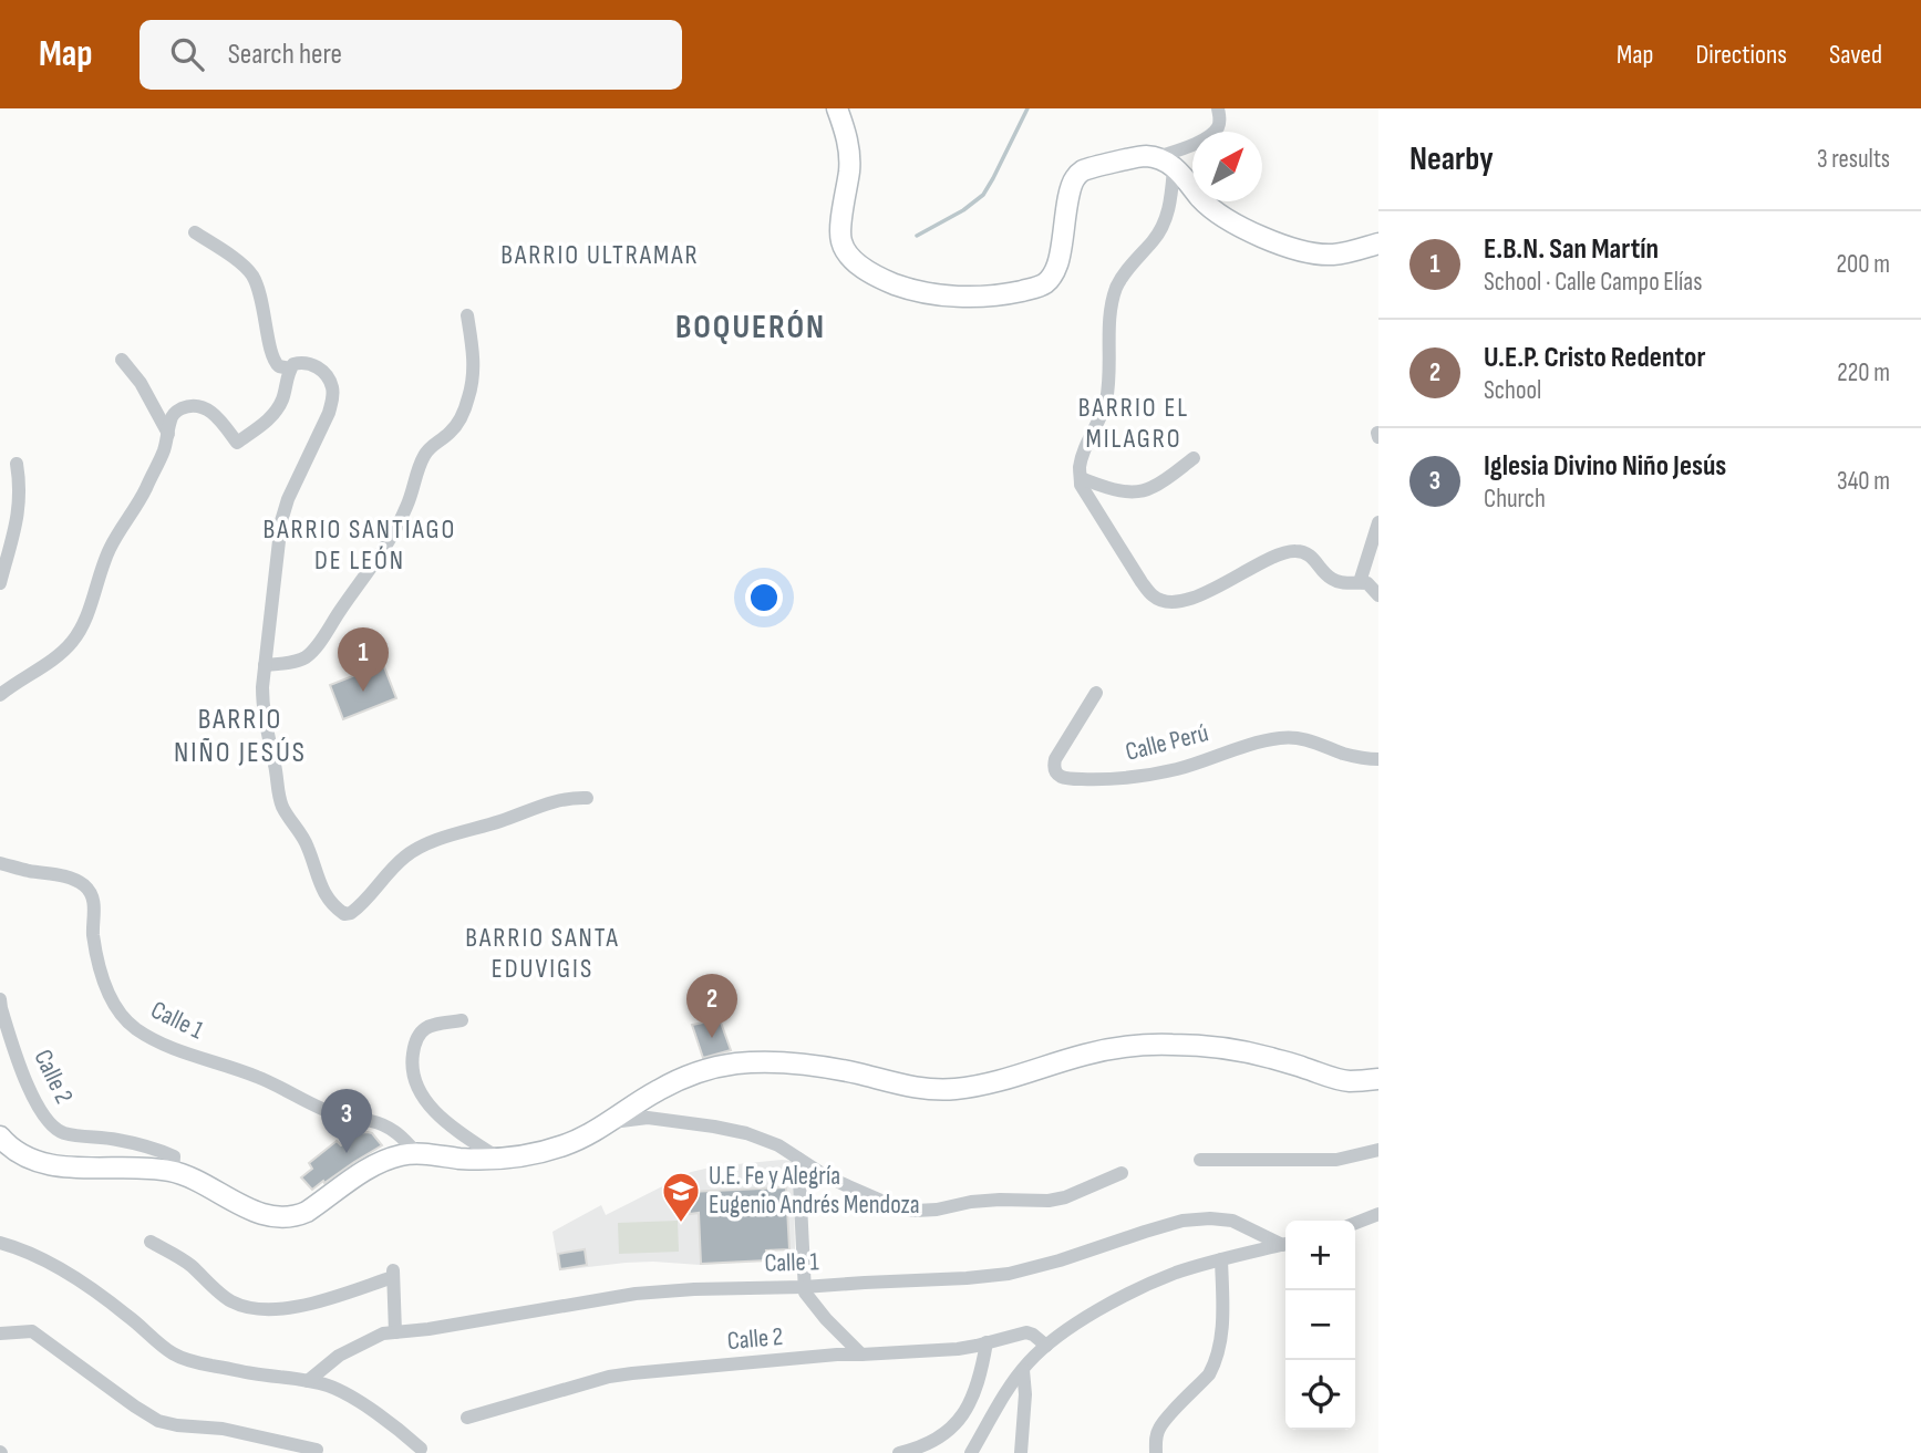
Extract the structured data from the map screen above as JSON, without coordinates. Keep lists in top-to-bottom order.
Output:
{
  "streets": {
    "street": ["Calle Perú", "Calle 1", "Calle 2"]
  },
  "districts": [
    "BARRIO ULTRAMAR",
    "BOQUERÓN",
    "BARRIO EL MILAGRO",
    "BARRIO SANTIAGO DE LEÓN",
    "BARRIO NIÑO JESÚS",
    "BARRIO SANTA EDUVIGIS"
  ],
  "places": {
    "school or university": ["U.E. Fe y Alegría Eugenio Andrés Mendoza"]
  },
  "north": "top right",
  "page": {
    "header": "Map",
    "search": "Search here",
    "nav": ["Map", "Directions", "Saved"],
    "heading": ["Nearby", "3 results"],
    "list": [
      {
        "mark": "1",
        "name": "E.B.N. San Martín",
        "note": "School · Calle Campo Elías",
        "value": "200 m"
      },
      {
        "mark": "2",
        "name": "U.E.P. Cristo Redentor",
        "note": "School",
        "value": "220 m"
      },
      {
        "mark": "3",
        "name": "Iglesia Divino Niño Jesús",
        "note": "Church",
        "value": "340 m"
      }
    ],
    "pins": ["1", "2", "3"],
    "map_buttons": ["+", "−"]
  }
}
